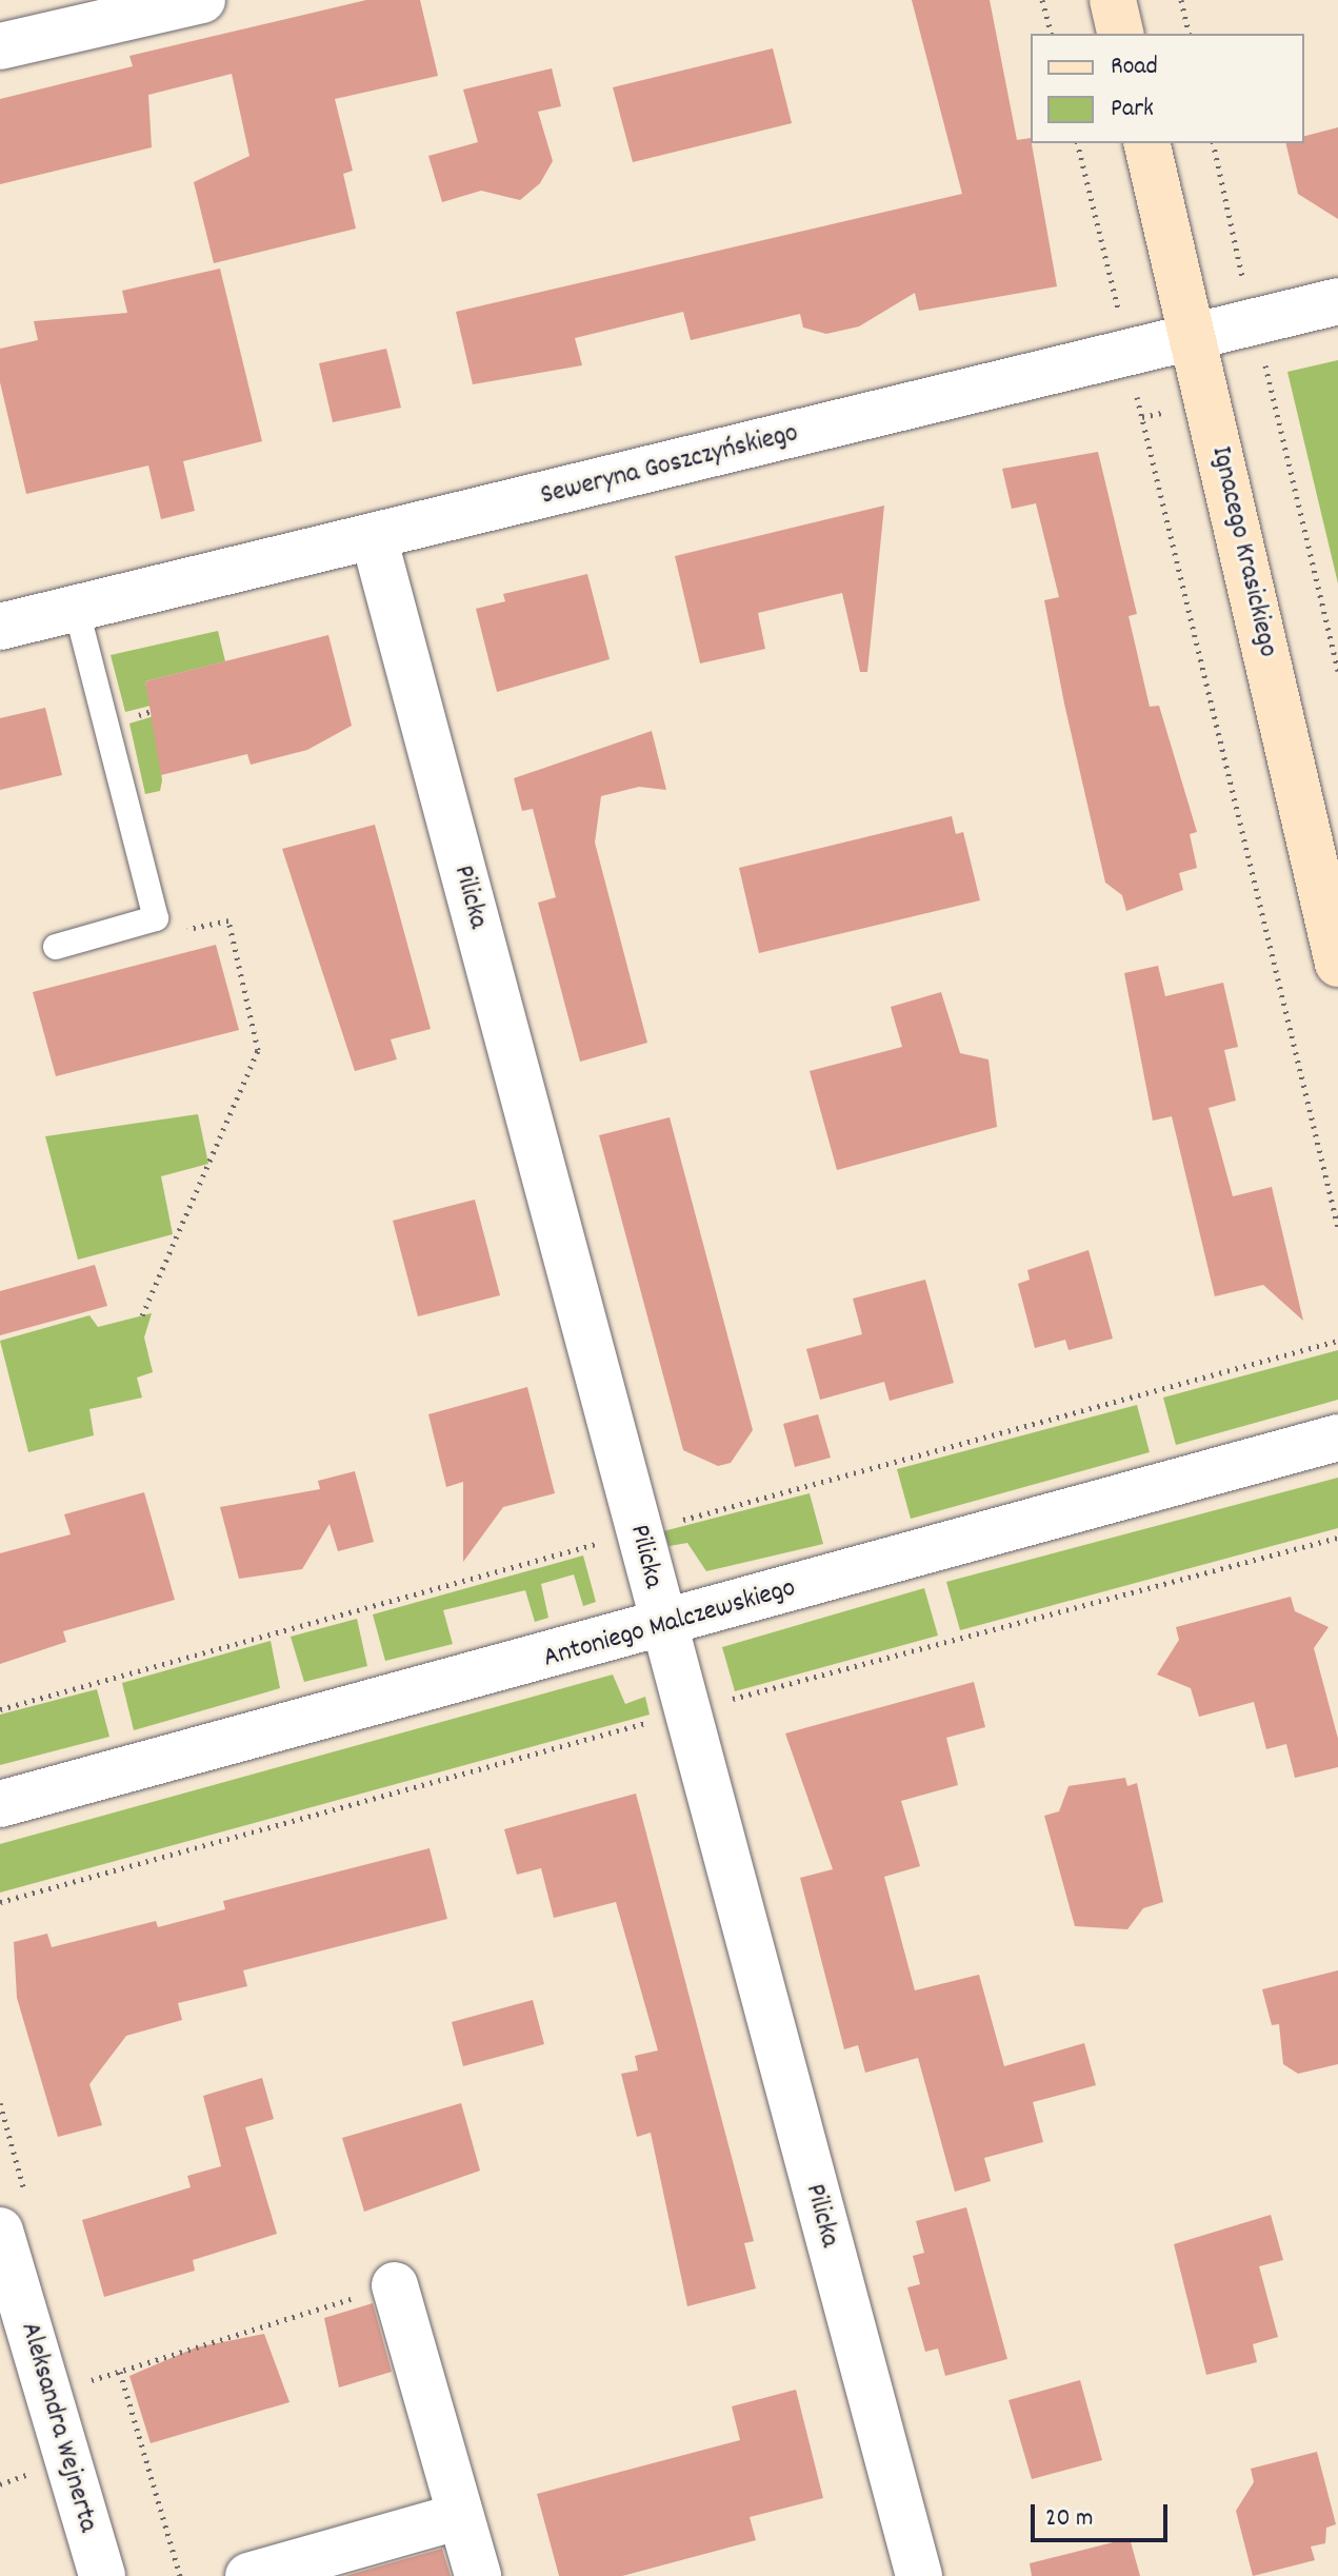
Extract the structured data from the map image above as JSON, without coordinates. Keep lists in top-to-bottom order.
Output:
{
  "streets": {
    "street": [
      "Seweryna Goszczyńskiego",
      "Ignacego Krasickiego",
      "Pilicka",
      "Antoniego Malczewskiego",
      "Aleksandra Wejnerta"
    ]
  },
  "crossings": [
    ["Seweryna Goszczyńskiego", "Ignacego Krasickiego"],
    ["Seweryna Goszczyńskiego", "Pilicka"],
    ["Pilicka", "Antoniego Malczewskiego"]
  ],
  "legend": ["Road", "Park"],
  "scale_bar": "20 m"
}
